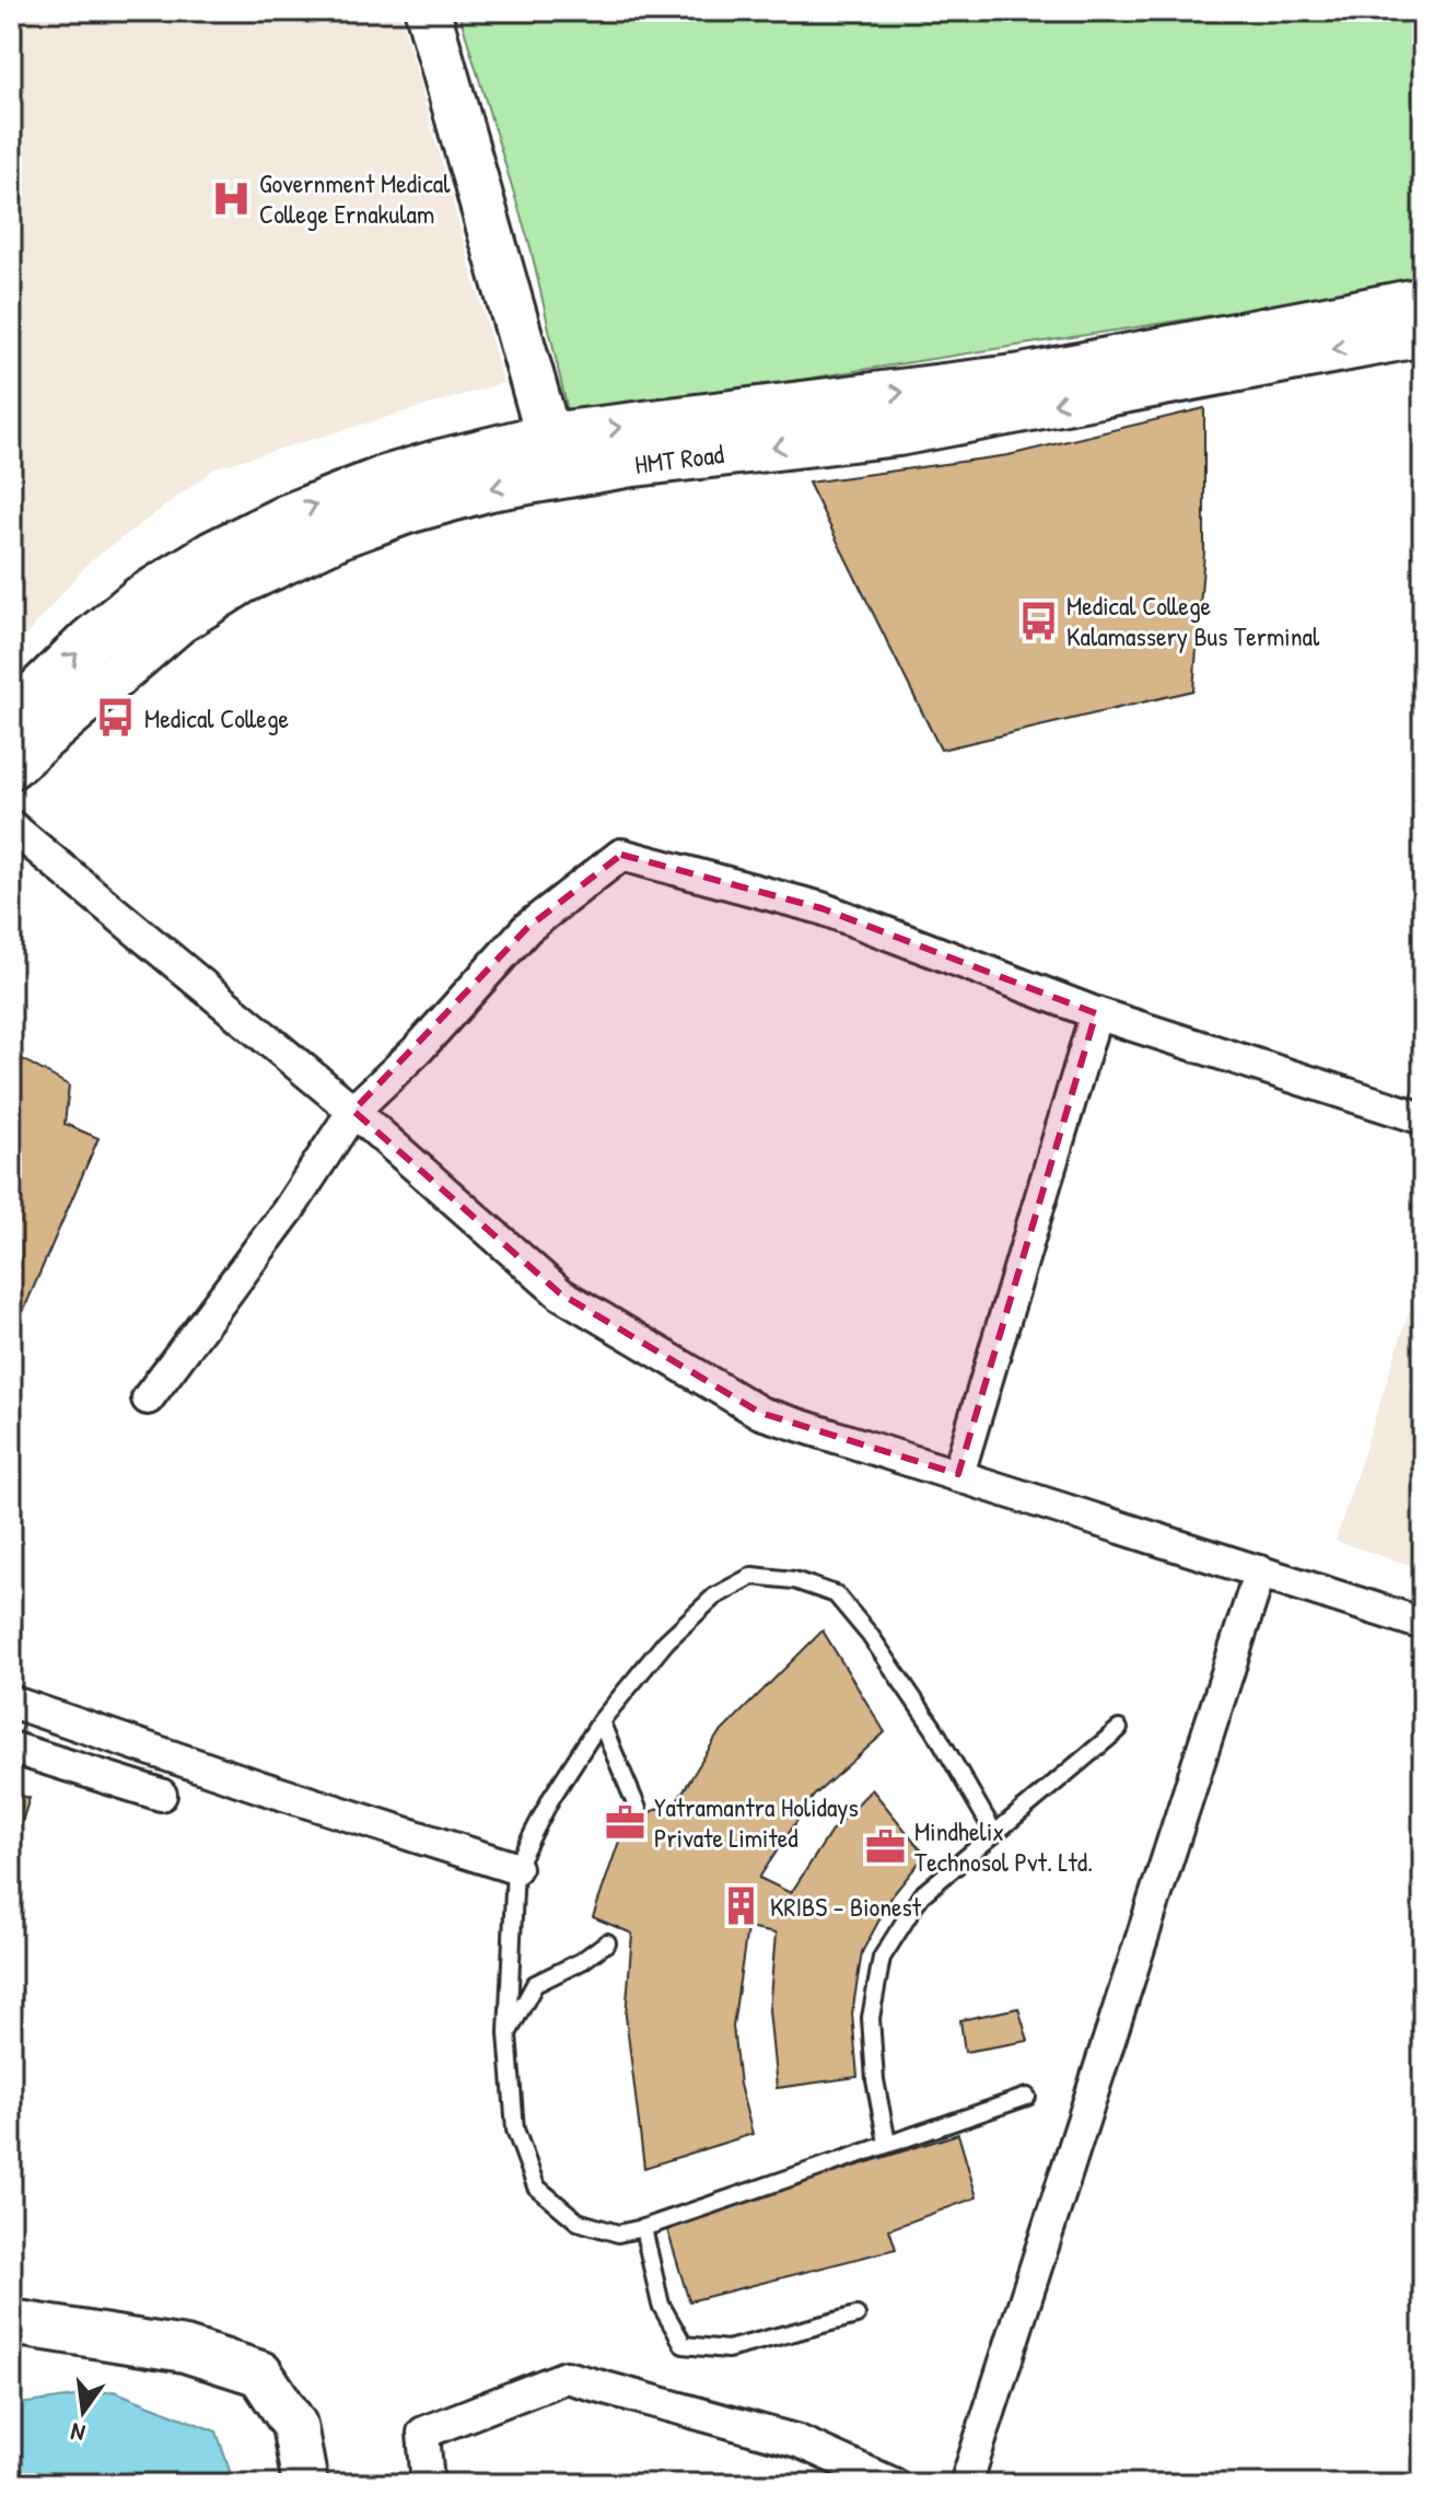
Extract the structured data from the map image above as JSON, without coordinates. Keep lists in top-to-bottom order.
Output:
{
  "streets": {
    "main road": ["HMT Road"]
  },
  "places": {
    "hospital": ["Government Medical College Ernakulam"],
    "bus stop": ["Medical College Kalamassery Bus Terminal", "Medical College"],
    "office": ["Yatramantra Holidays Private Limited", "Mindhelix Technosol Pvt. Ltd."],
    "building": ["KRIBS - Bionest"]
  },
  "north": "bottom"
}
